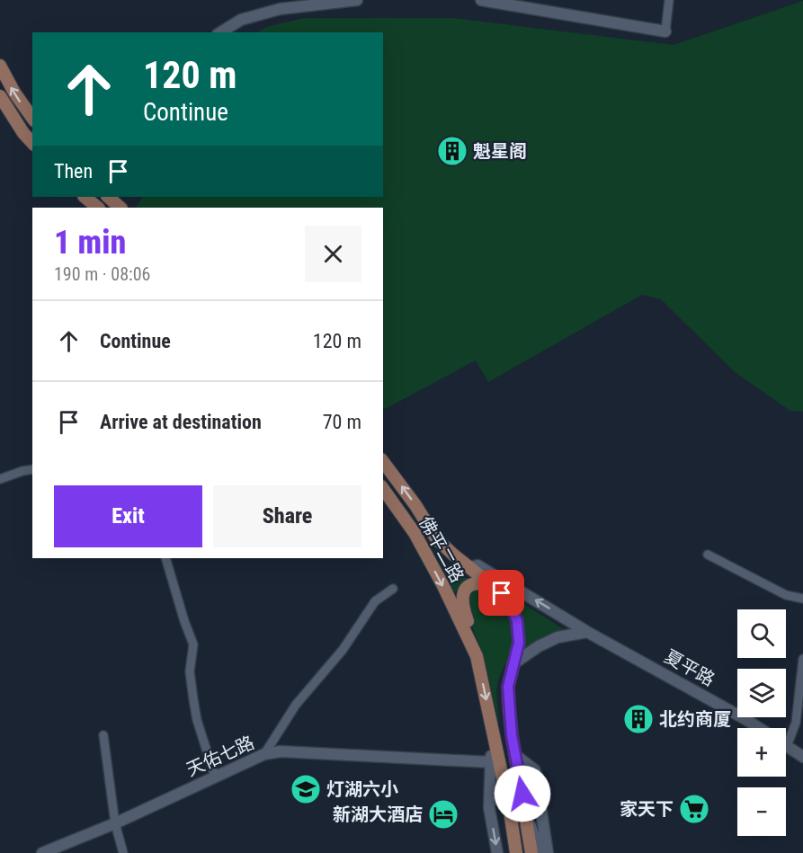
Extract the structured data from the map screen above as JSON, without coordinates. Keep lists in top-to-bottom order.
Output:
{
  "streets": {
    "main road": ["佛平二路", "夏平路", "天佑七路"]
  },
  "crossings": [
    ["佛平二路", "夏平路"]
  ],
  "one_way": ["夏平路"],
  "places": {
    "building": ["魁星阁", "北约商厦"],
    "school or university": ["灯湖六小"],
    "supermarket": ["家天下"],
    "hotel": ["新湖大酒店"]
  },
  "page": {
    "turn": ["120 m", "Continue"],
    "then": "Then",
    "heading": ["1 min", "190 m · 08:06"],
    "list": [
      {
        "name": "Continue",
        "value": "120 m"
      },
      {
        "name": "Arrive at destination",
        "value": "70 m"
      }
    ],
    "buttons": ["Exit", "Share"],
    "map_buttons": ["+", "−"]
  }
}
